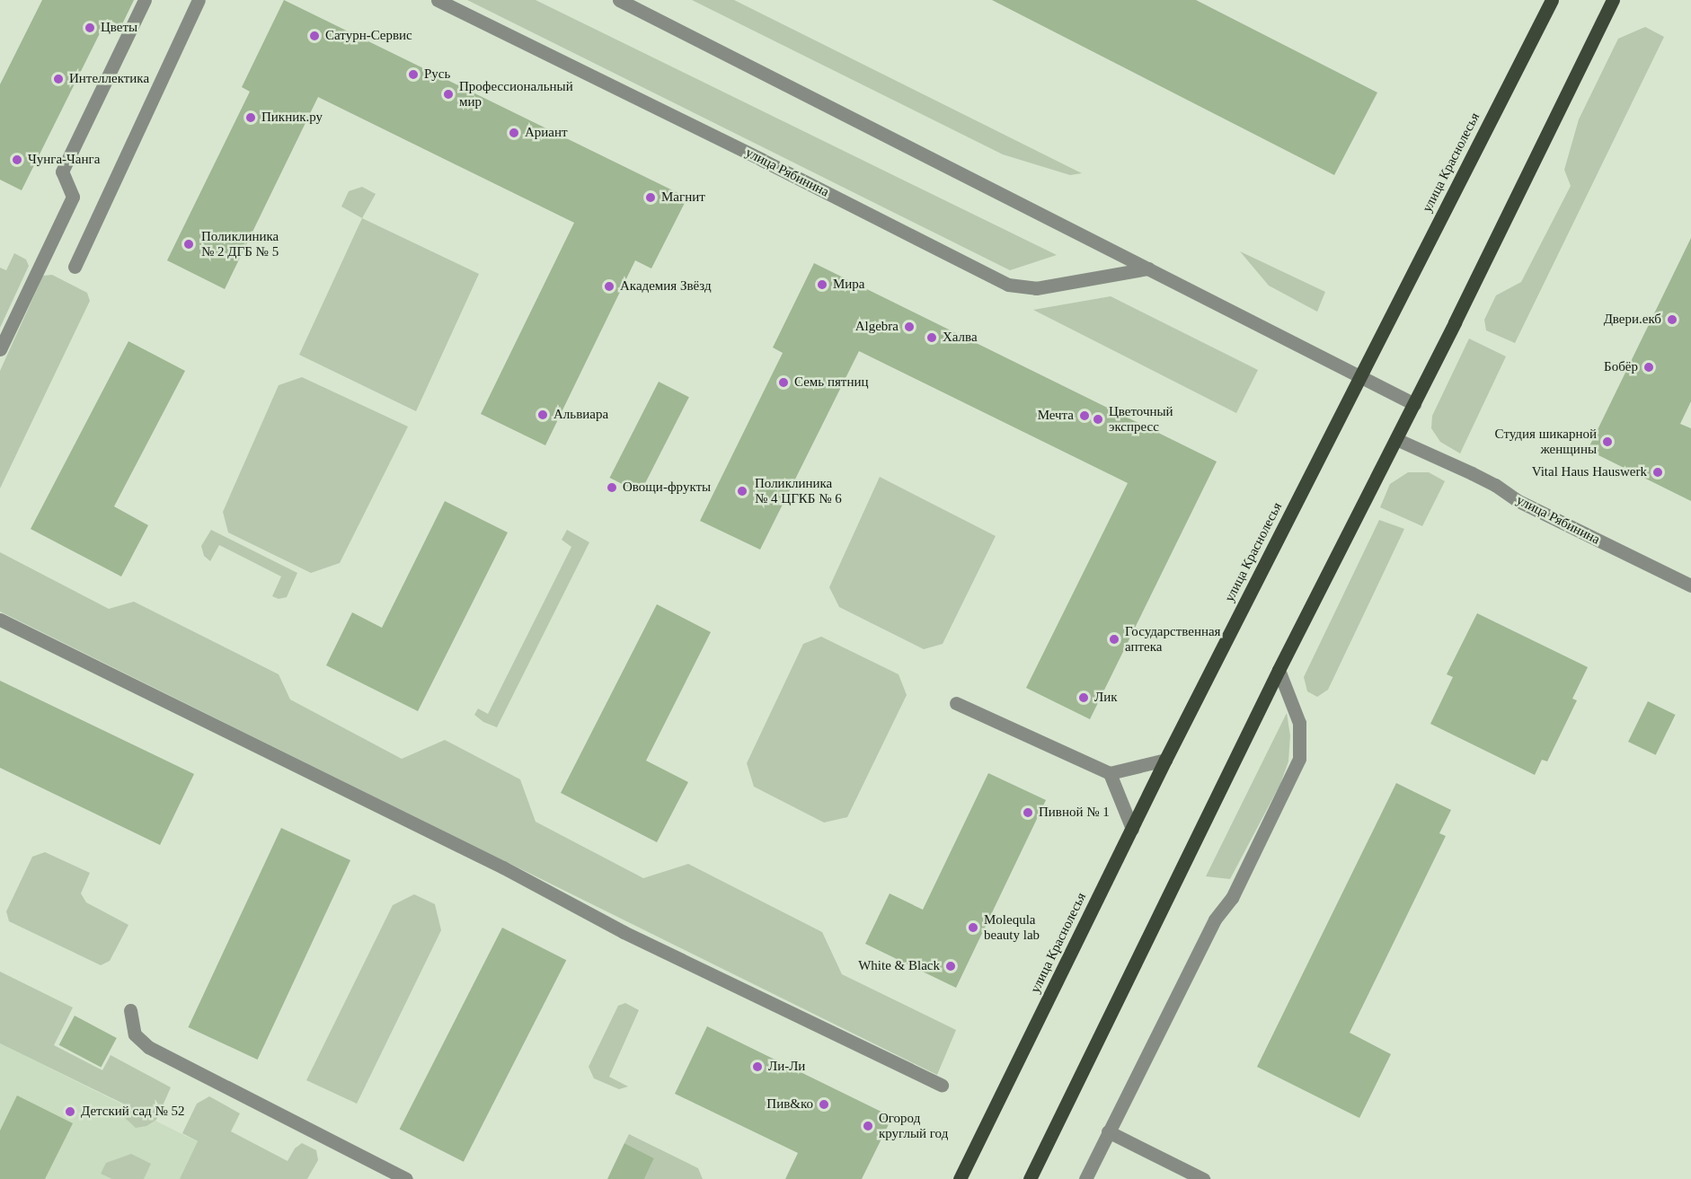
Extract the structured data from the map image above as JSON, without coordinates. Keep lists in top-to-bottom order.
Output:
{
  "streets": {
    "main road": ["улица Краснолесья"],
    "street": ["улица Рябинина"]
  },
  "places": [
    "Цветы",
    "Сатурн-Сервис",
    "Русь",
    "Интеллектика",
    "Профессиональный мир",
    "Пикник.ру",
    "Ариант",
    "Чунга-Чанга",
    "Магнит",
    "Поликлиника № 2 ДГБ № 5",
    "Мира",
    "Академия Звёзд",
    "Двери.екб",
    "Algebra",
    "Халва",
    "Бобёр",
    "Семь пятниц",
    "Альвиара",
    "Мечта",
    "Цветочный экспресс",
    "Студия шикарной женщины",
    "Vital Haus Hauswerk",
    "Овощи-фрукты",
    "Поликлиника № 4 ЦГКБ № 6",
    "Государственная аптека",
    "Лик",
    "Пивной № 1",
    "Molequla beauty lab",
    "White & Black",
    "Ли-Ли",
    "Пив&ко",
    "Детский сад № 52",
    "Огород круглый год"
  ]
}
